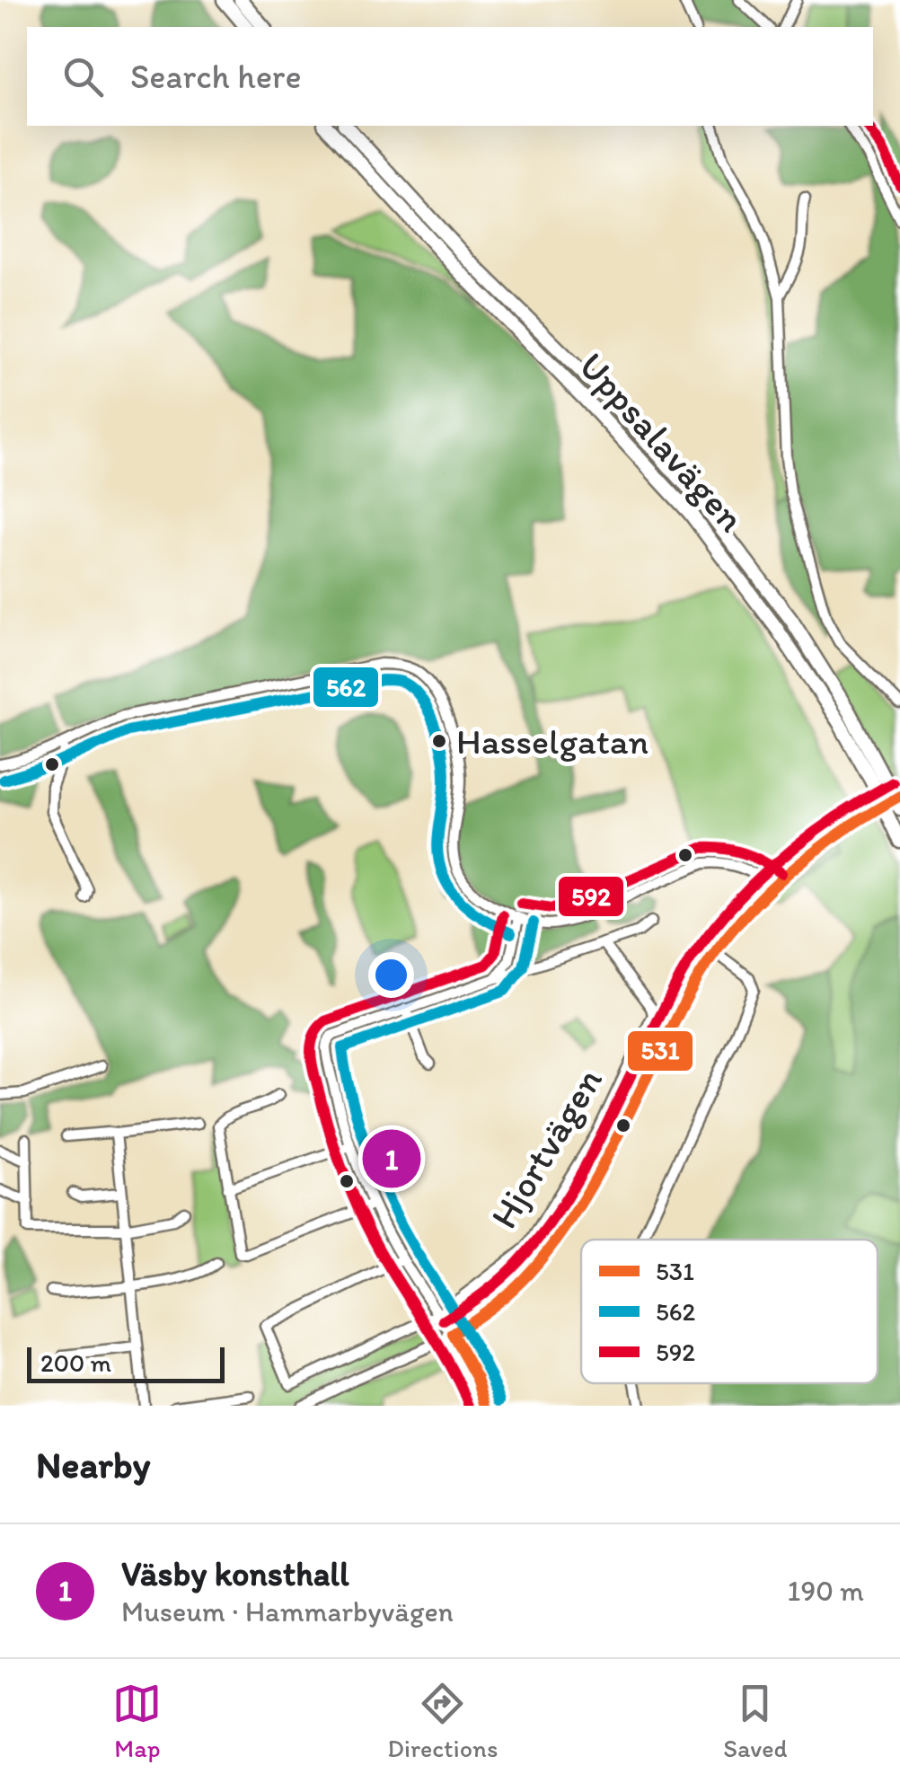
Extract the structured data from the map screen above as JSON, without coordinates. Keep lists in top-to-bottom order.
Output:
{
  "streets": {
    "highway": ["Uppsalavägen"],
    "street": ["Hjortvägen"]
  },
  "places": ["Hasselgatan"],
  "lines": ["transit line 592", "transit line 562", "transit line 531"],
  "legend": ["531", "562", "592"],
  "scale_bar": "200 m",
  "page": {
    "search": "Search here",
    "pins": "1",
    "scale": "200 m",
    "heading": "Nearby",
    "list": [
      {
        "mark": "1",
        "name": "Väsby konsthall",
        "note": "Museum · Hammarbyvägen",
        "value": "190 m"
      }
    ],
    "nav": ["Map", "Directions", "Saved"]
  }
}
